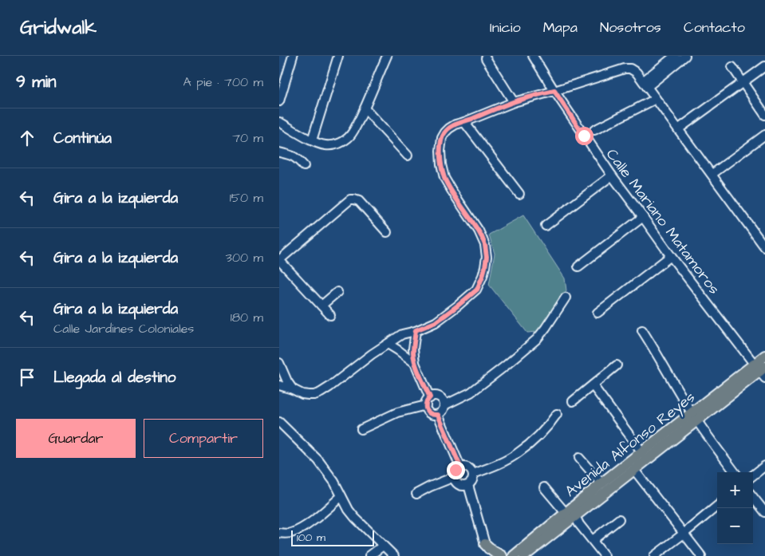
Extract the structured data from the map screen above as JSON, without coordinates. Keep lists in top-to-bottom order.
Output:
{
  "streets": {
    "main road": ["Avenida Alfonso Reyes"],
    "street": ["Calle Mariano Matamoros"]
  },
  "crossings": [
    ["Calle Mariano Matamoros", "Avenida Alfonso Reyes"]
  ],
  "scale_bar": "100 m",
  "page": {
    "header": "Gridwalk",
    "nav": [
      "Inicio",
      "Mapa",
      "Nosotros",
      "Contacto"
    ],
    "heading": ["9 min", "A pie · 700 m"],
    "list": [
      ["Continúa", "70 m"],
      ["Gira a la izquierda", "150 m"],
      ["Gira a la izquierda", "300 m"],
      ["Gira a la izquierda", "Calle Jardines Coloniales", "180 m"],
      "Llegada al destino"
    ],
    "buttons": ["Guardar", "Compartir"],
    "map_buttons": ["+", "−"],
    "scale": "100 m"
  }
}
